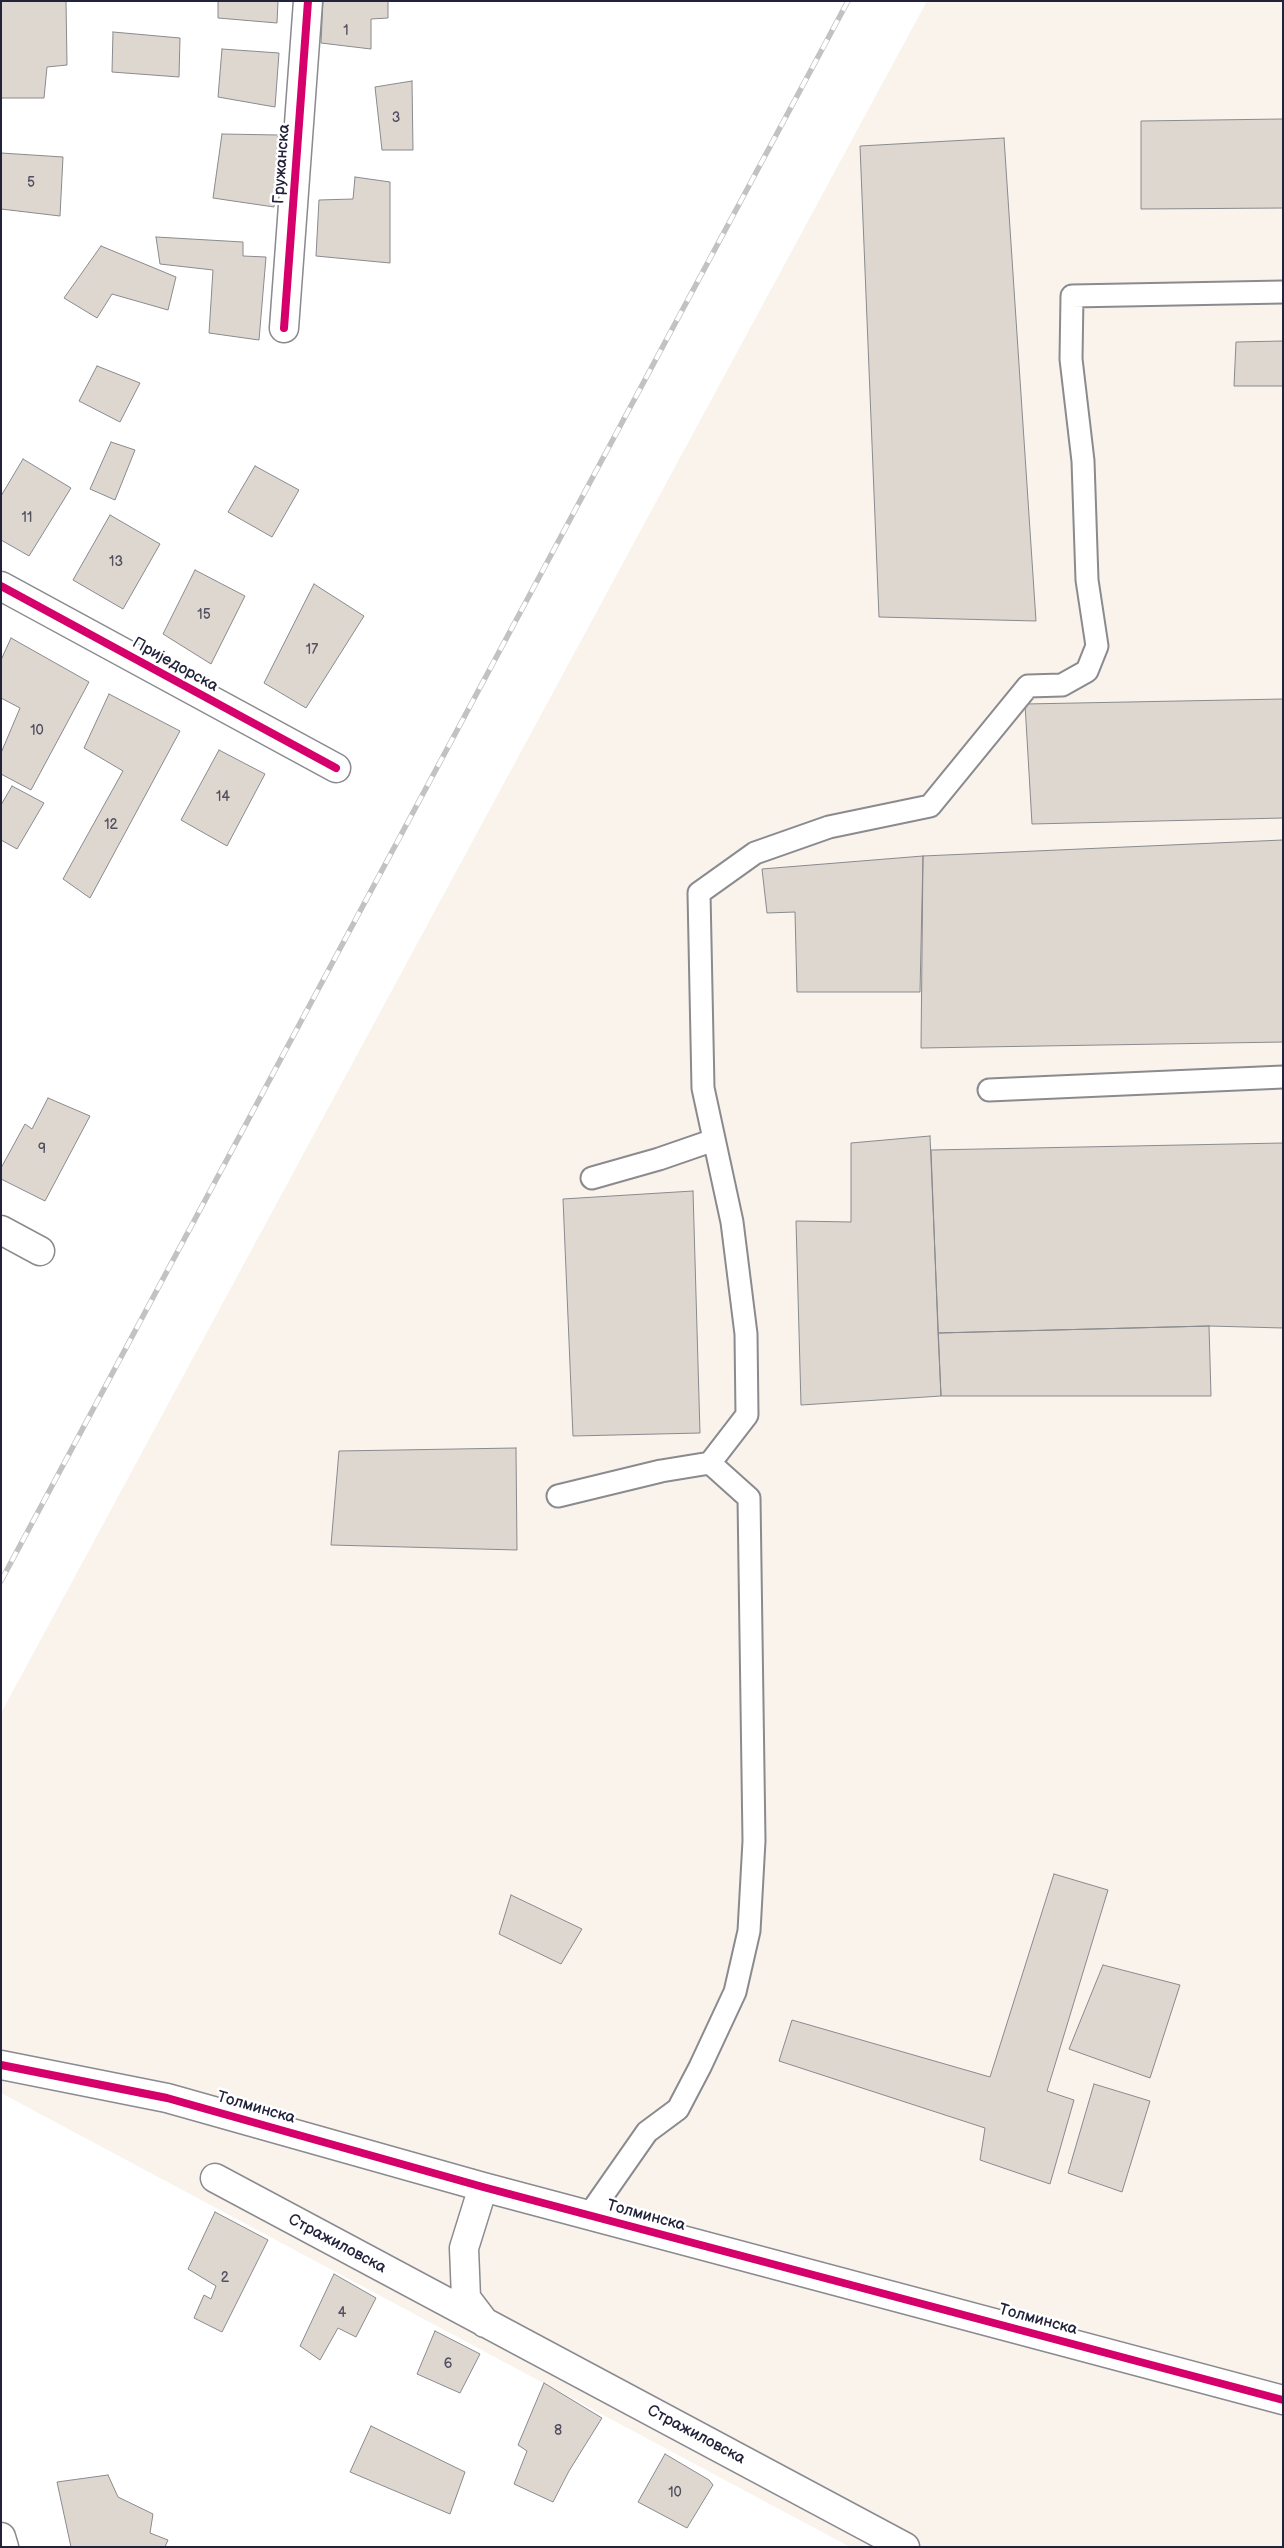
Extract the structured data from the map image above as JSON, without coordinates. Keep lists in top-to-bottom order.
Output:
{
  "streets": {
    "street": [
      "Гружанска",
      "Приједорска",
      "Толминска",
      "Стражиловска"
    ]
  },
  "crossings": [
    ["Толминска", "Стражиловска"]
  ],
  "house_numbers": [
    "1",
    "3",
    "5",
    "11",
    "13",
    "15",
    "17",
    "10",
    "14",
    "12",
    "9",
    "2",
    "4",
    "6",
    "8",
    "10"
  ]
}
